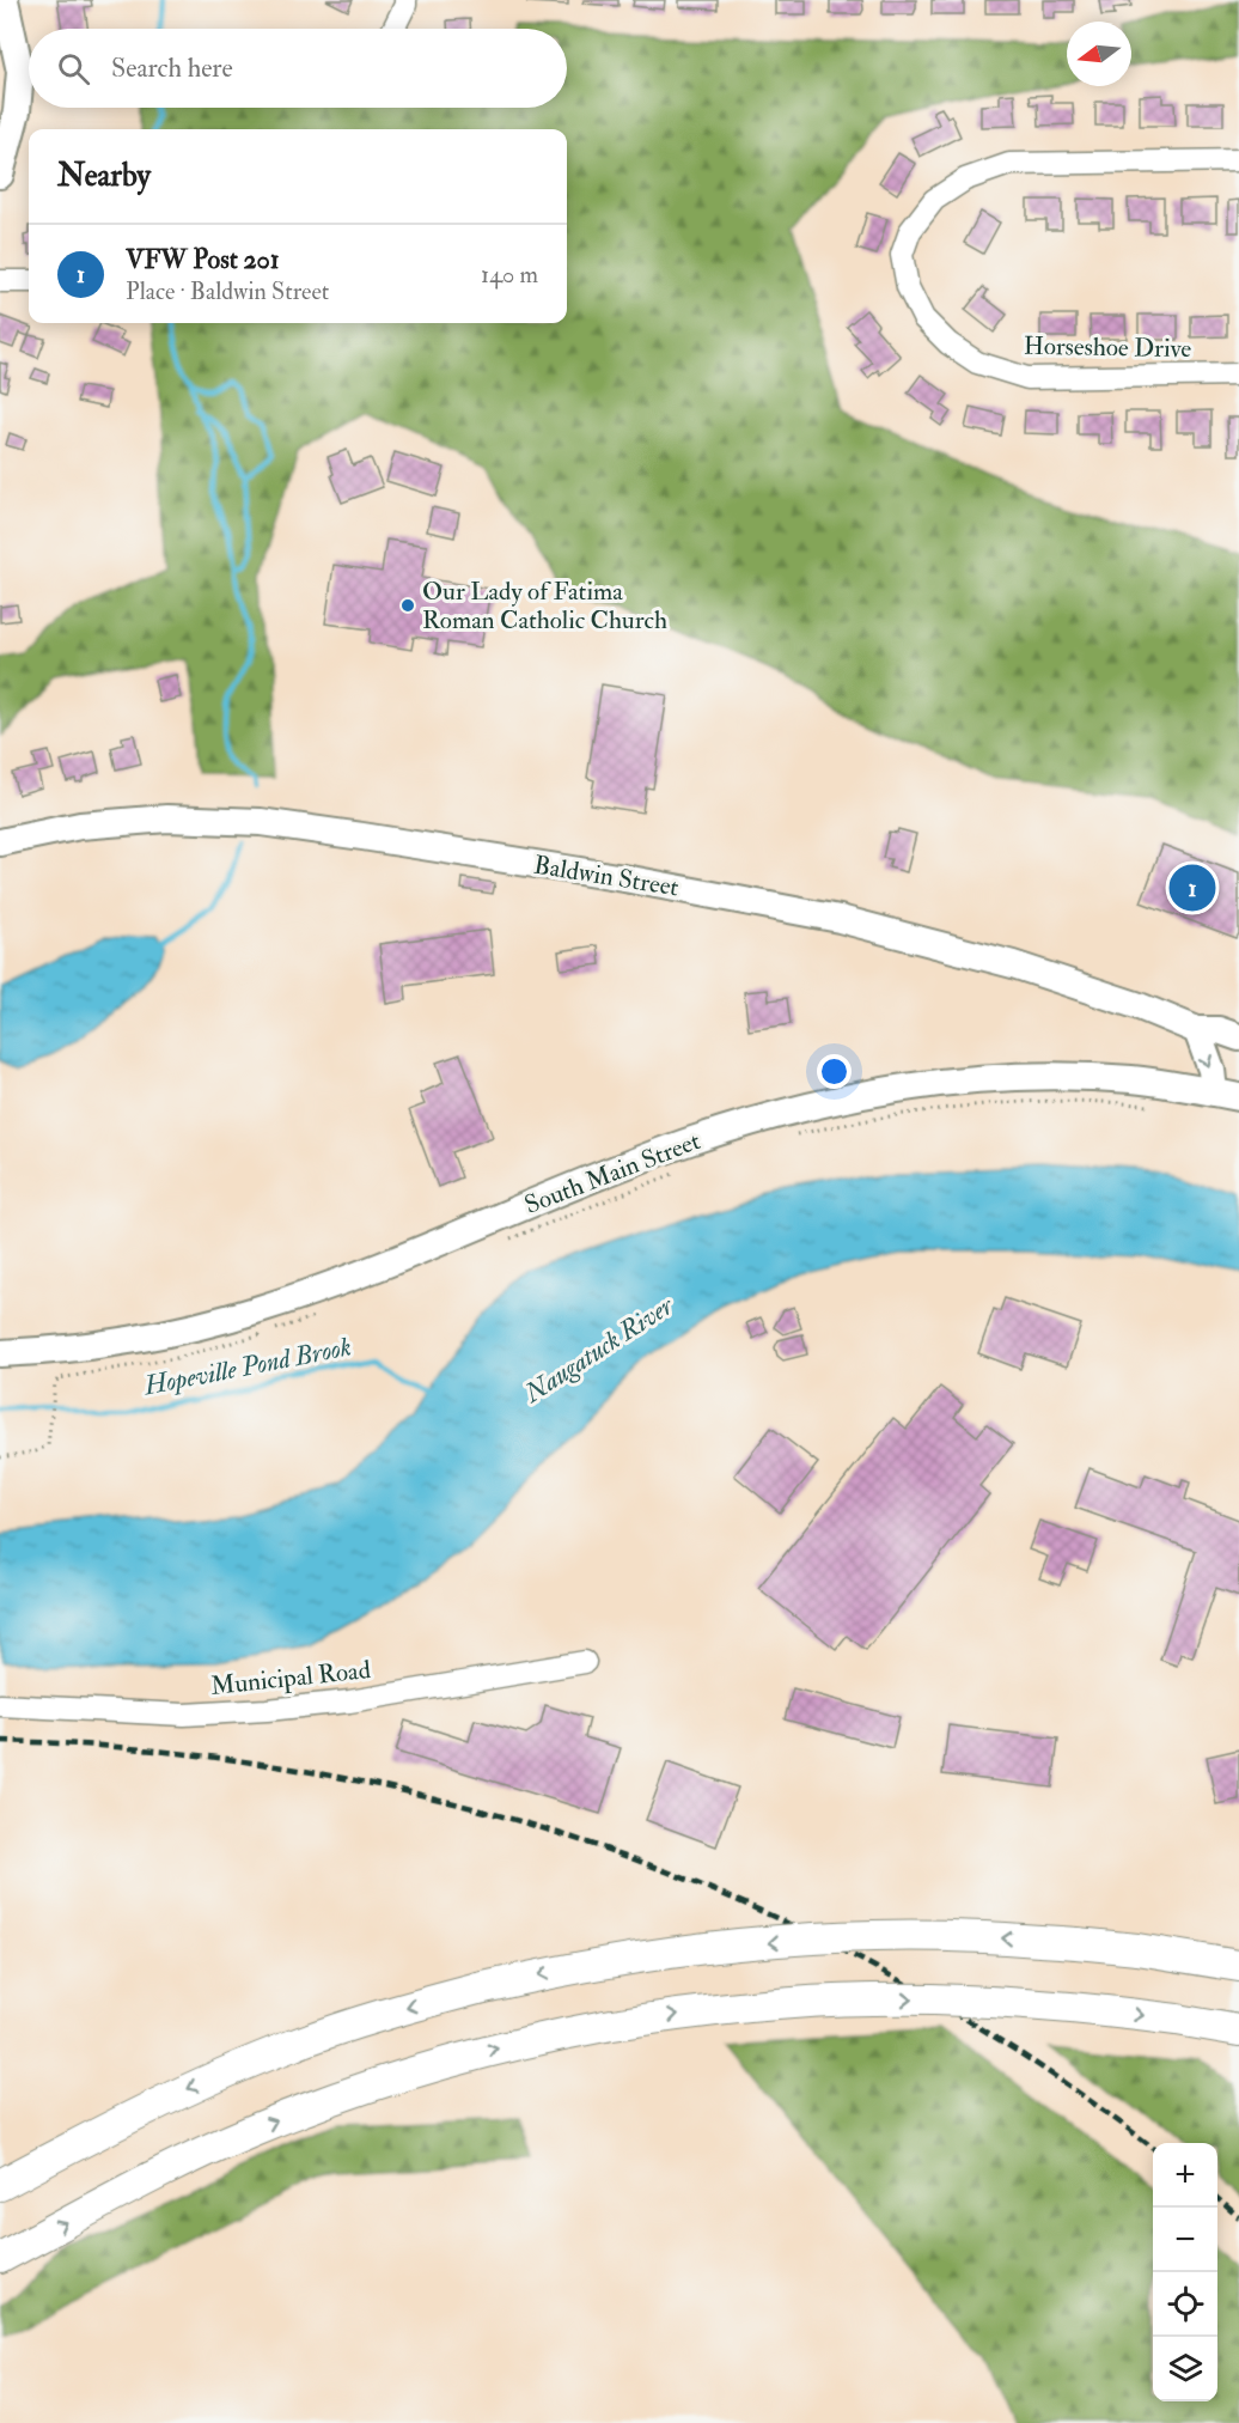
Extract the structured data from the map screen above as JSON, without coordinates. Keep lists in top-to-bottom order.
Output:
{
  "streets": {
    "main road": ["Baldwin Street", "South Main Street"],
    "street": ["Horseshoe Drive", "Municipal Road"]
  },
  "water": ["Naugatuck River", "Hopeville Pond Brook"],
  "places": ["Our Lady of Fatima Roman Catholic Church"],
  "north": "left",
  "page": {
    "search": "Search here",
    "heading": "Nearby",
    "list": [
      {
        "mark": "1",
        "name": "VFW Post 201",
        "note": "Place · Baldwin Street",
        "value": "140 m"
      }
    ],
    "pins": "1",
    "map_buttons": ["+", "−"]
  }
}
